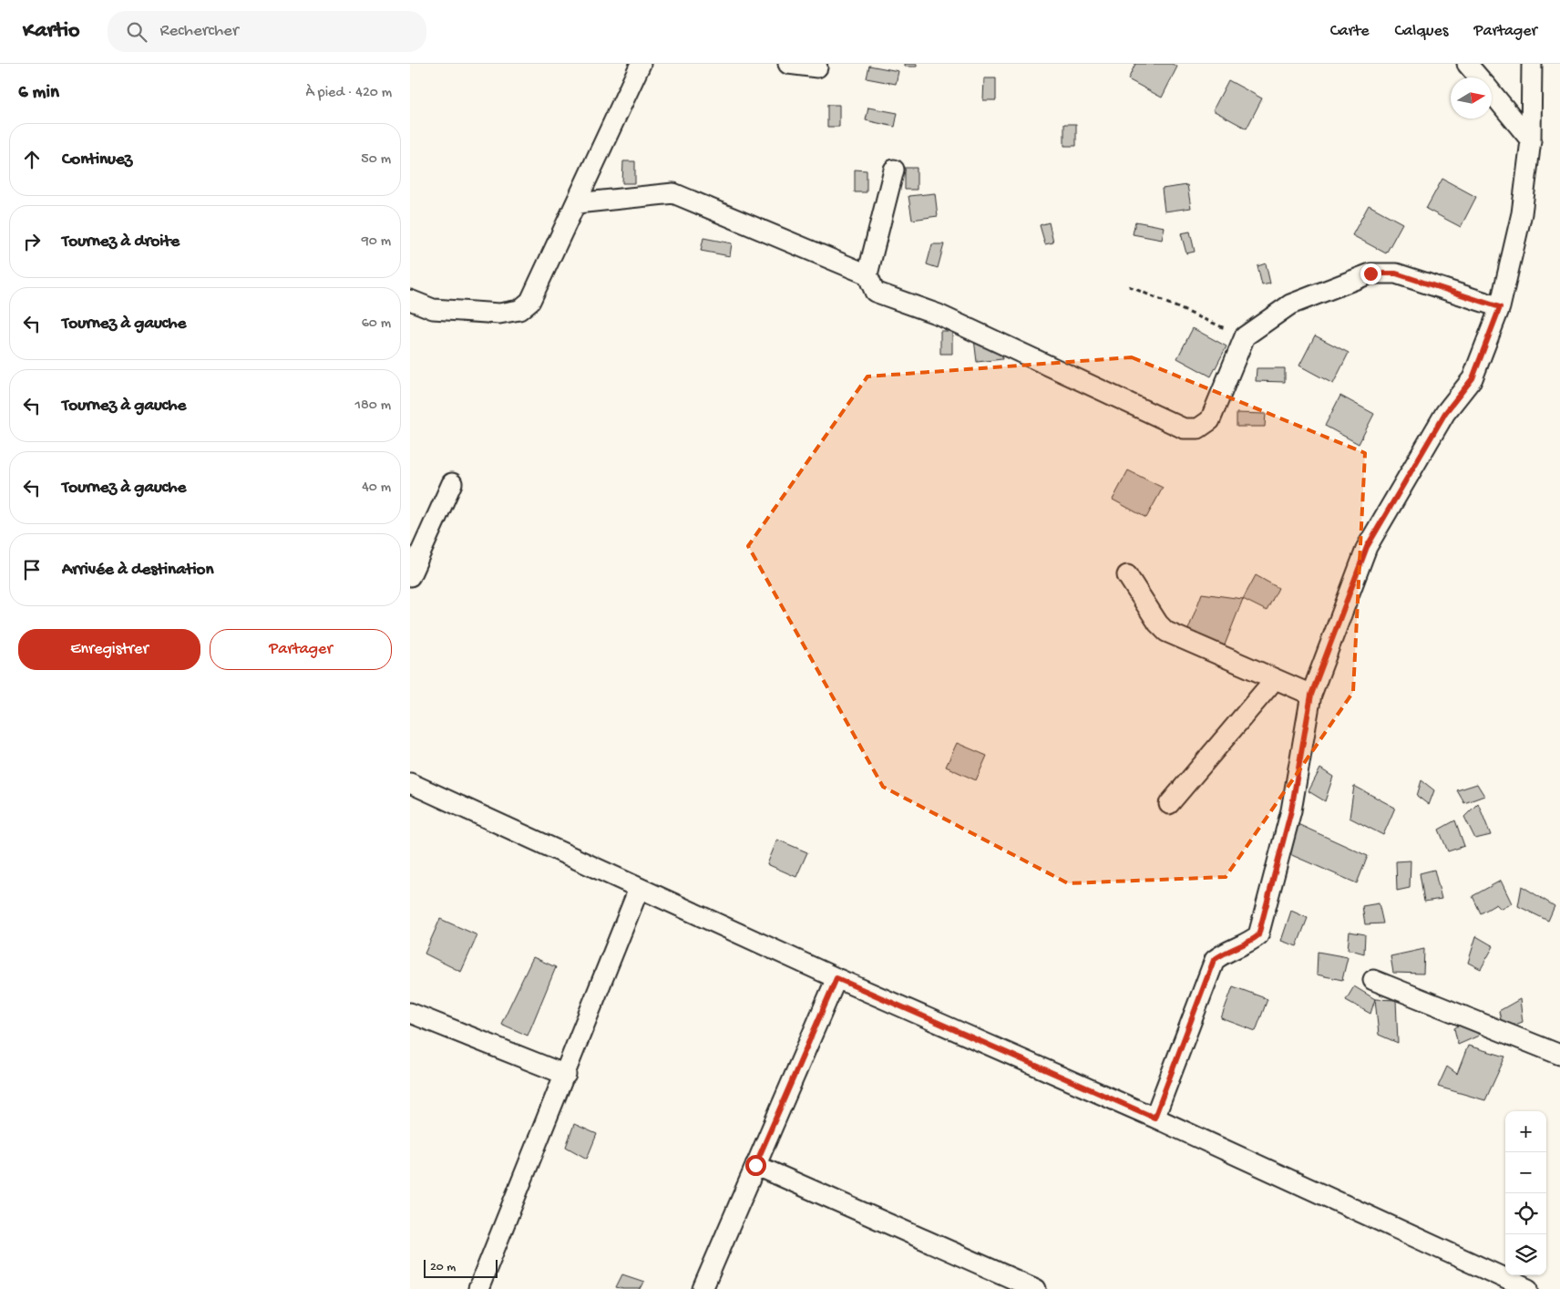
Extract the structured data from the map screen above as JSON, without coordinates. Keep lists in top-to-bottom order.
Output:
{
  "scale_bar": "20 m",
  "north": "right",
  "page": {
    "header": "Kartio",
    "search": "Rechercher",
    "nav": ["Carte", "Calques", "Partager"],
    "heading": ["6 min", "À pied · 420 m"],
    "list": [
      ["Continuez", "50 m"],
      ["Tournez à droite", "90 m"],
      ["Tournez à gauche", "60 m"],
      ["Tournez à gauche", "180 m"],
      ["Tournez à gauche", "40 m"],
      "Arrivée à destination"
    ],
    "buttons": ["Enregistrer", "Partager"],
    "map_buttons": ["+", "−"],
    "scale": "20 m"
  }
}
